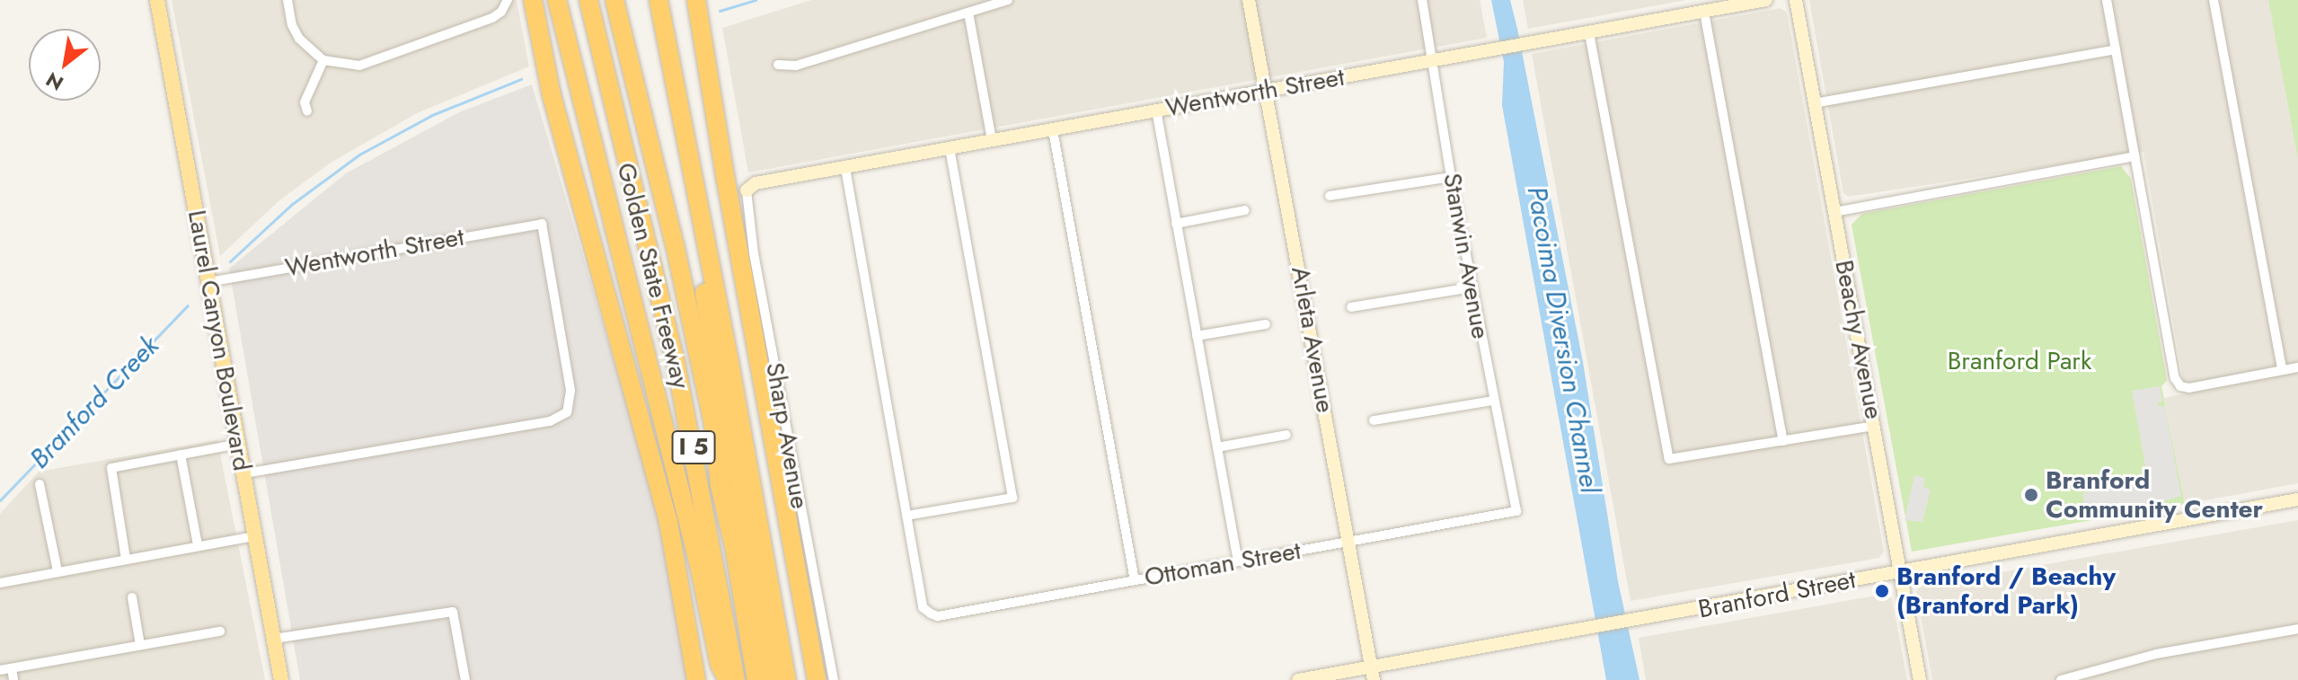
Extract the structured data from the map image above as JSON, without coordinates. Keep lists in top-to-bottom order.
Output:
{
  "streets": {
    "highway": ["Golden State Freeway", "I 5"],
    "main road": ["Laurel Canyon Boulevard"],
    "street": [
      "Wentworth Street",
      "Stanwin Avenue",
      "Arleta Avenue",
      "Beachy Avenue",
      "Sharp Avenue",
      "Ottoman Street",
      "Branford Street"
    ]
  },
  "crossings": [
    ["Wentworth Street", "Stanwin Avenue"],
    ["Wentworth Street", "Arleta Avenue"],
    ["Wentworth Street", "Laurel Canyon Boulevard"],
    ["Wentworth Street", "Sharp Avenue"],
    ["Stanwin Avenue", "Ottoman Street"],
    ["Arleta Avenue", "Ottoman Street"],
    ["Arleta Avenue", "Branford Street"],
    ["Beachy Avenue", "Branford Street"]
  ],
  "water": ["Pacoima Diversion Channel", "Branford Creek"],
  "parks": ["Branford Park"],
  "places": ["Branford Community Center", "Branford / Beachy (Branford Park)"],
  "north": "bottom left"
}
